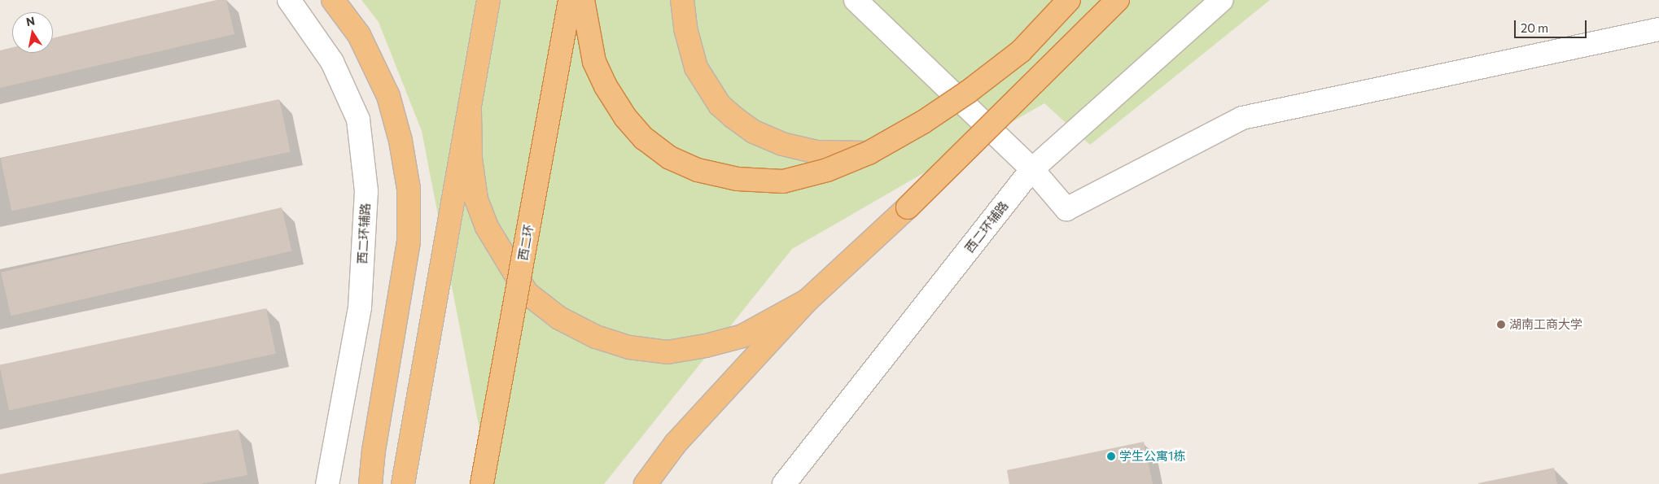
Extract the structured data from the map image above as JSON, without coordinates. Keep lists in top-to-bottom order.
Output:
{
  "streets": {
    "highway": ["西二环"],
    "street": ["西二环辅路"]
  },
  "places": ["湖南工商大学", "学生公寓1栋"],
  "scale_bar": "20 m",
  "north": "top"
}
